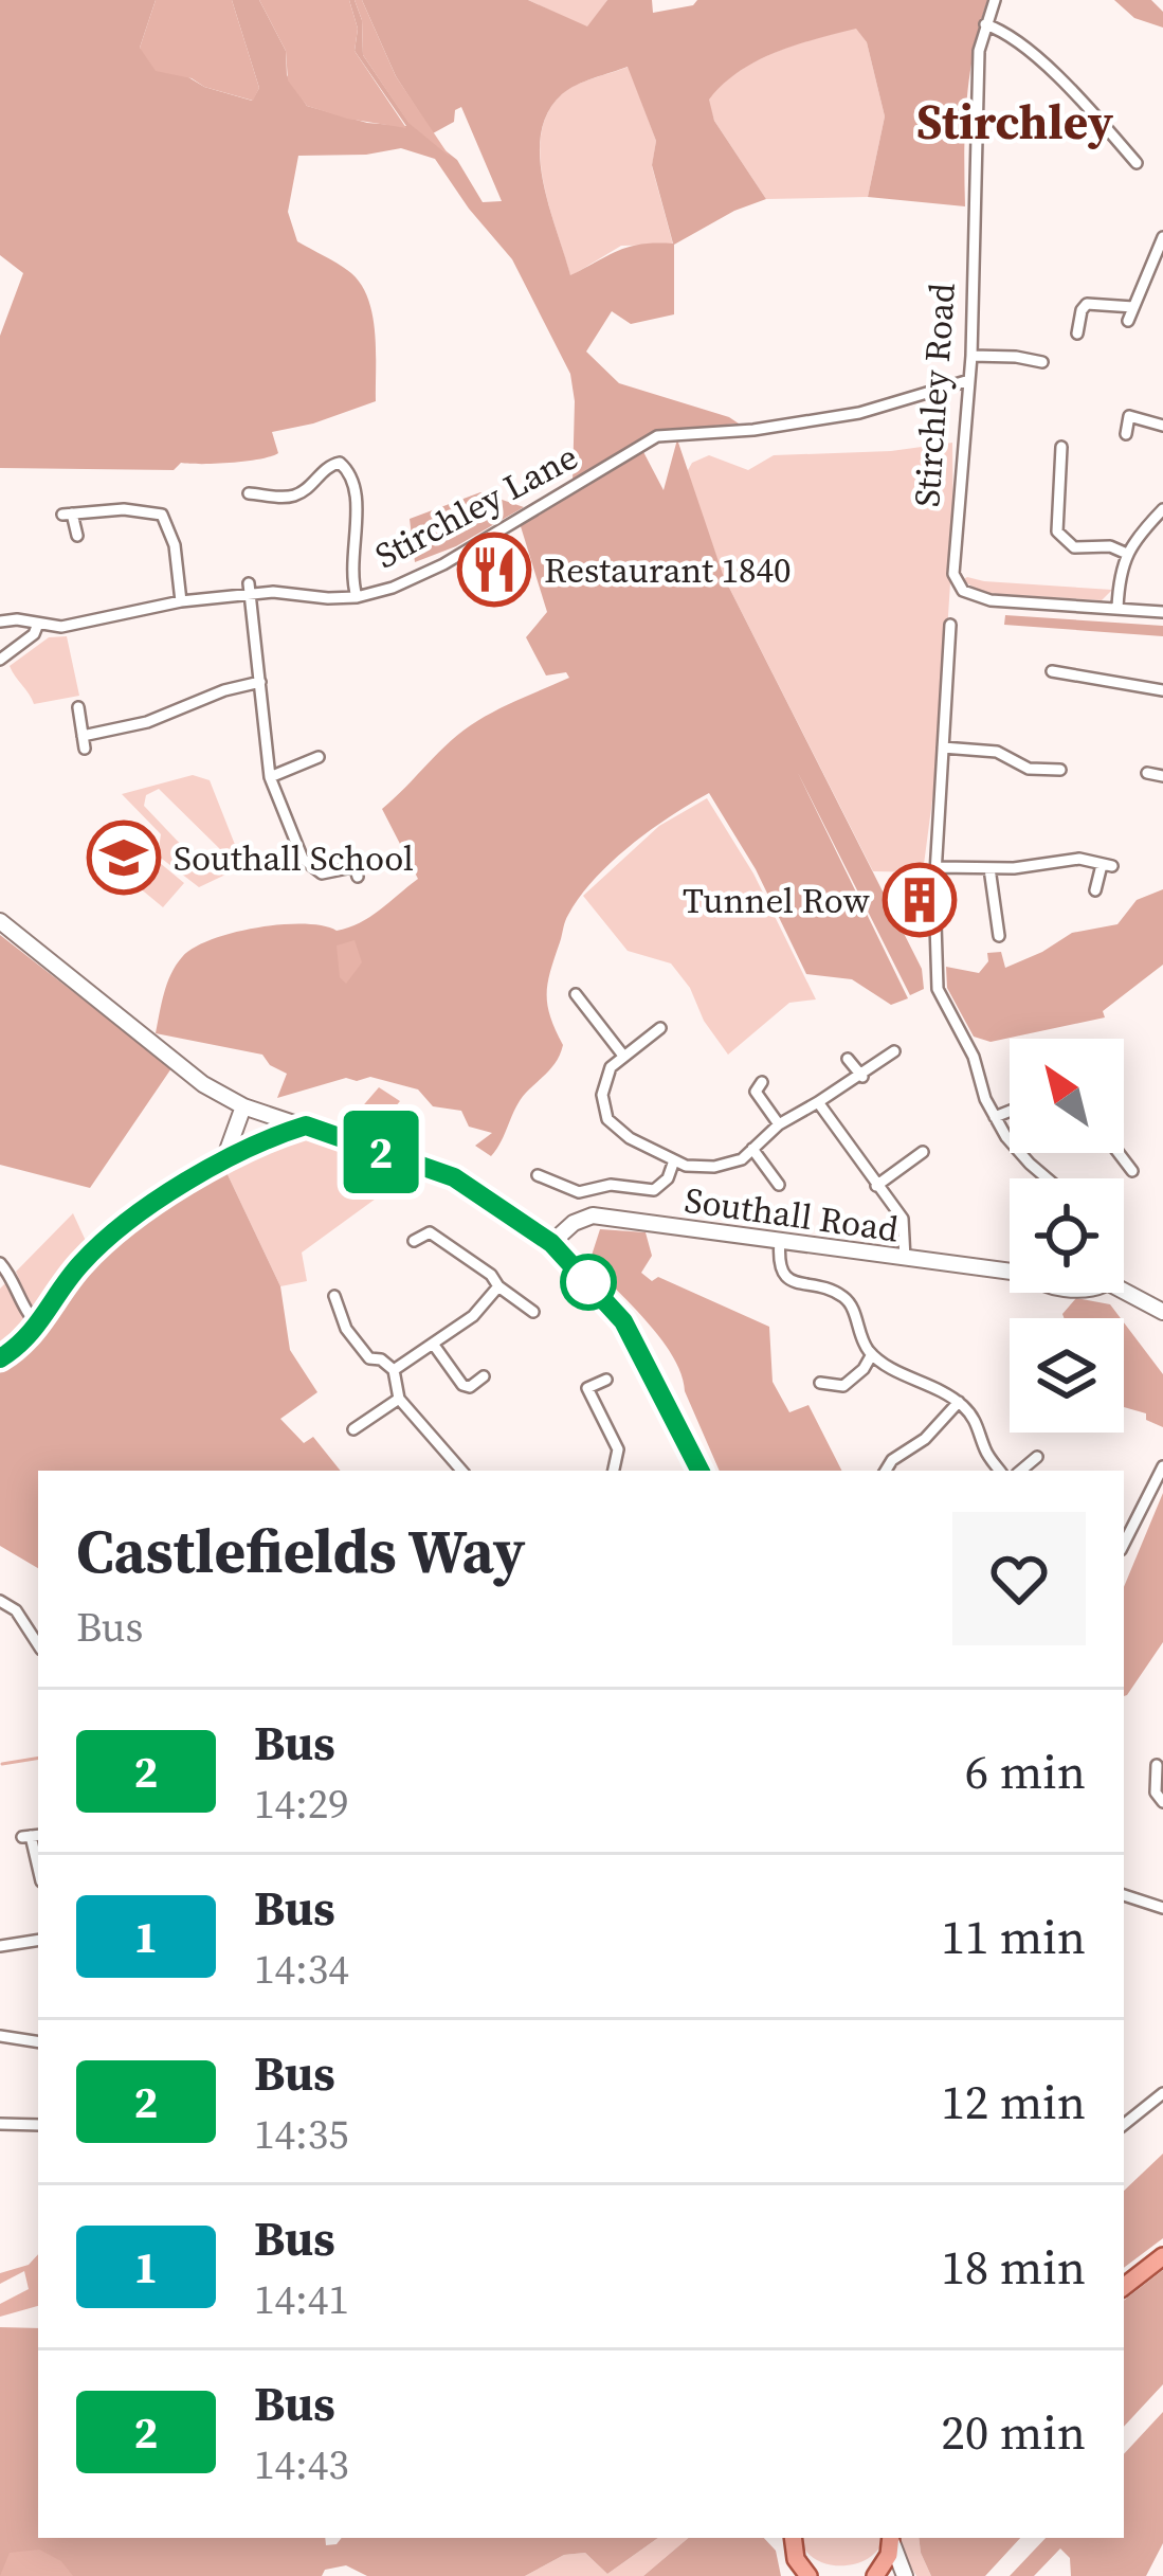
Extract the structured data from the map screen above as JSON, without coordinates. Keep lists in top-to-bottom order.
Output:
{
  "streets": {
    "street": ["Stirchley Road", "Stirchley Lane", "Southall Road"]
  },
  "crossings": [
    ["Stirchley Road", "Stirchley Lane"]
  ],
  "districts": ["Stirchley"],
  "places": {
    "restaurant": ["Restaurant 1840"],
    "school or university": ["Southall School"],
    "building": ["Tunnel Row"]
  },
  "lines": ["bus line 2"],
  "north": "top left",
  "page": {
    "on_map": "2",
    "heading": ["Castlefields Way", "Bus"],
    "list": [
      {
        "mark": "2",
        "name": "Bus",
        "note": "14:29",
        "value": "6 min"
      },
      {
        "mark": "1",
        "name": "Bus",
        "note": "14:34",
        "value": "11 min"
      },
      {
        "mark": "2",
        "name": "Bus",
        "note": "14:35",
        "value": "12 min"
      },
      {
        "mark": "1",
        "name": "Bus",
        "note": "14:41",
        "value": "18 min"
      },
      {
        "mark": "2",
        "name": "Bus",
        "note": "14:43",
        "value": "20 min"
      }
    ]
  }
}
